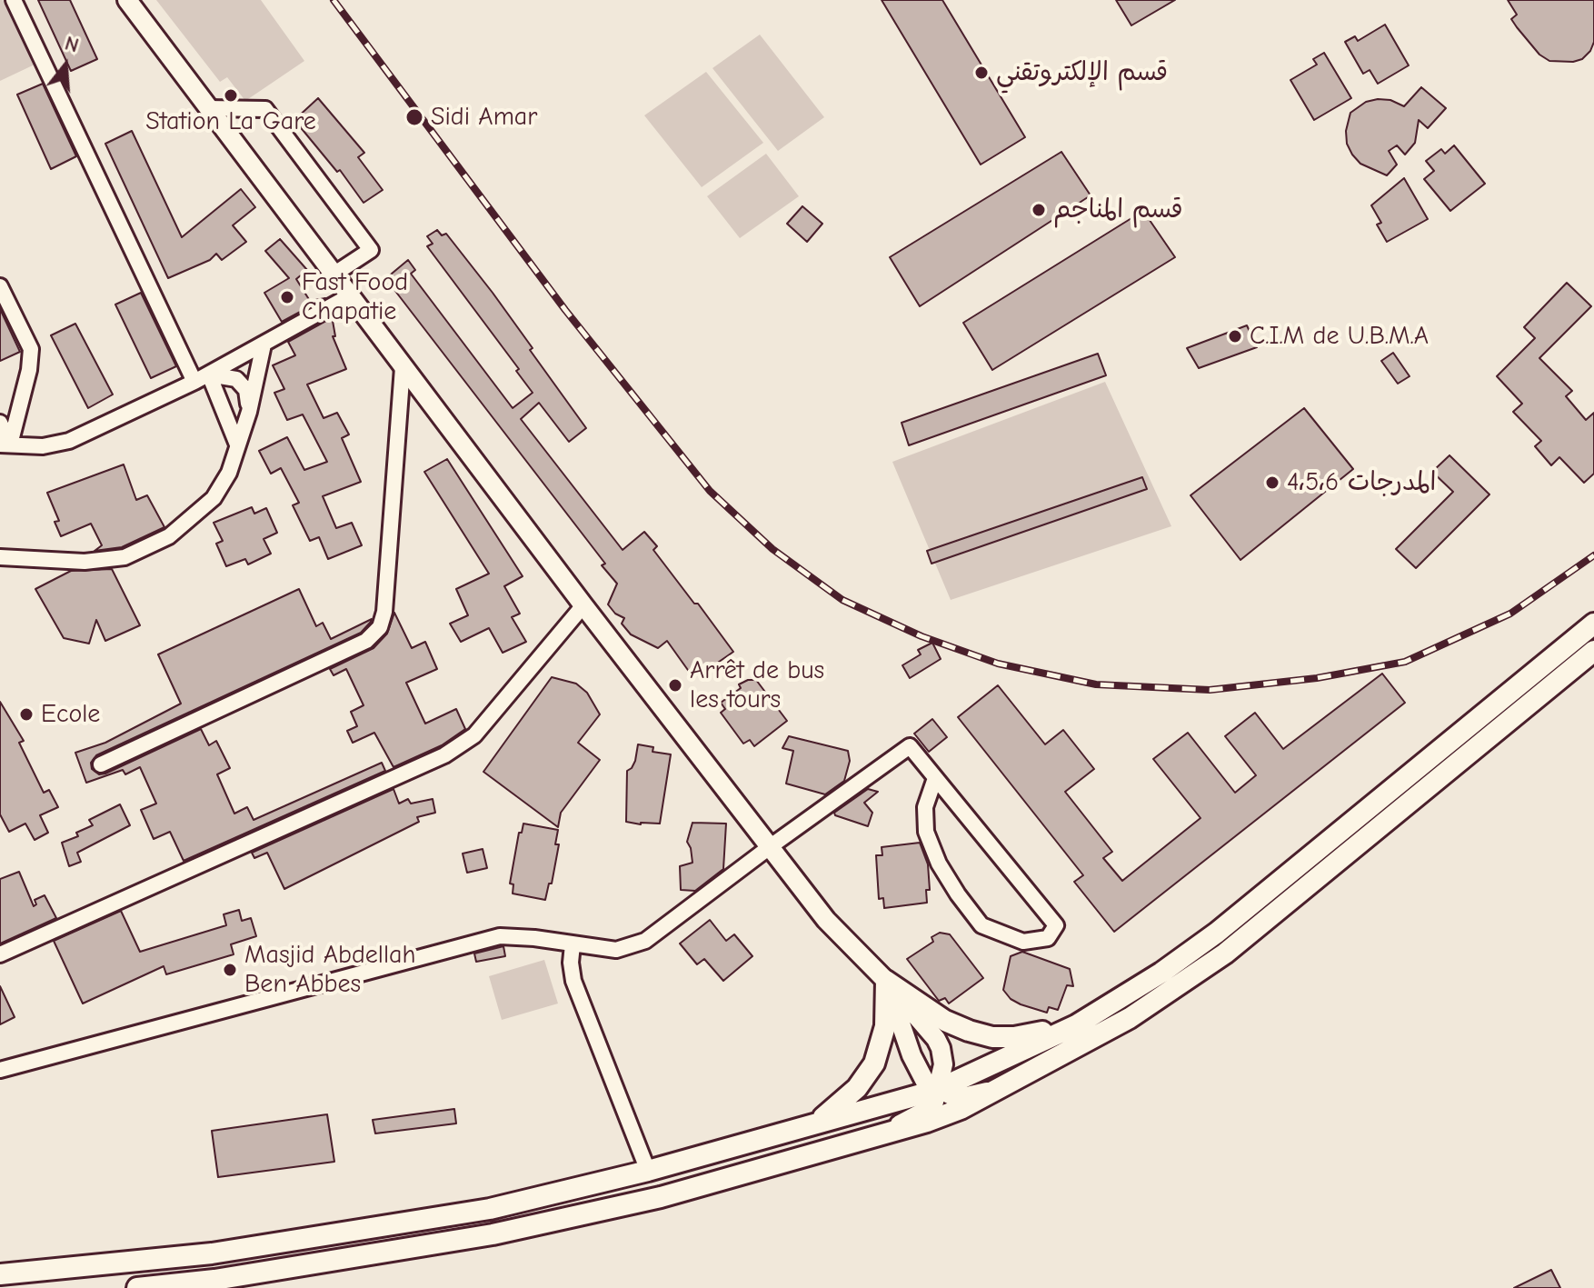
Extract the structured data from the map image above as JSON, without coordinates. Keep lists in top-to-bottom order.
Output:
{
  "places": [
    "قسم الإلكتروتقني",
    "Station La Gare",
    "Sidi Amar",
    "قسم المناجم",
    "Fast Food Chapatie",
    "C.I.M de U.B.M.A",
    "المدرجات 4،5،6",
    "Arrêt de bus les tours",
    "Ecole",
    "Masjid Abdellah Ben Abbes"
  ],
  "north": "top"
}
